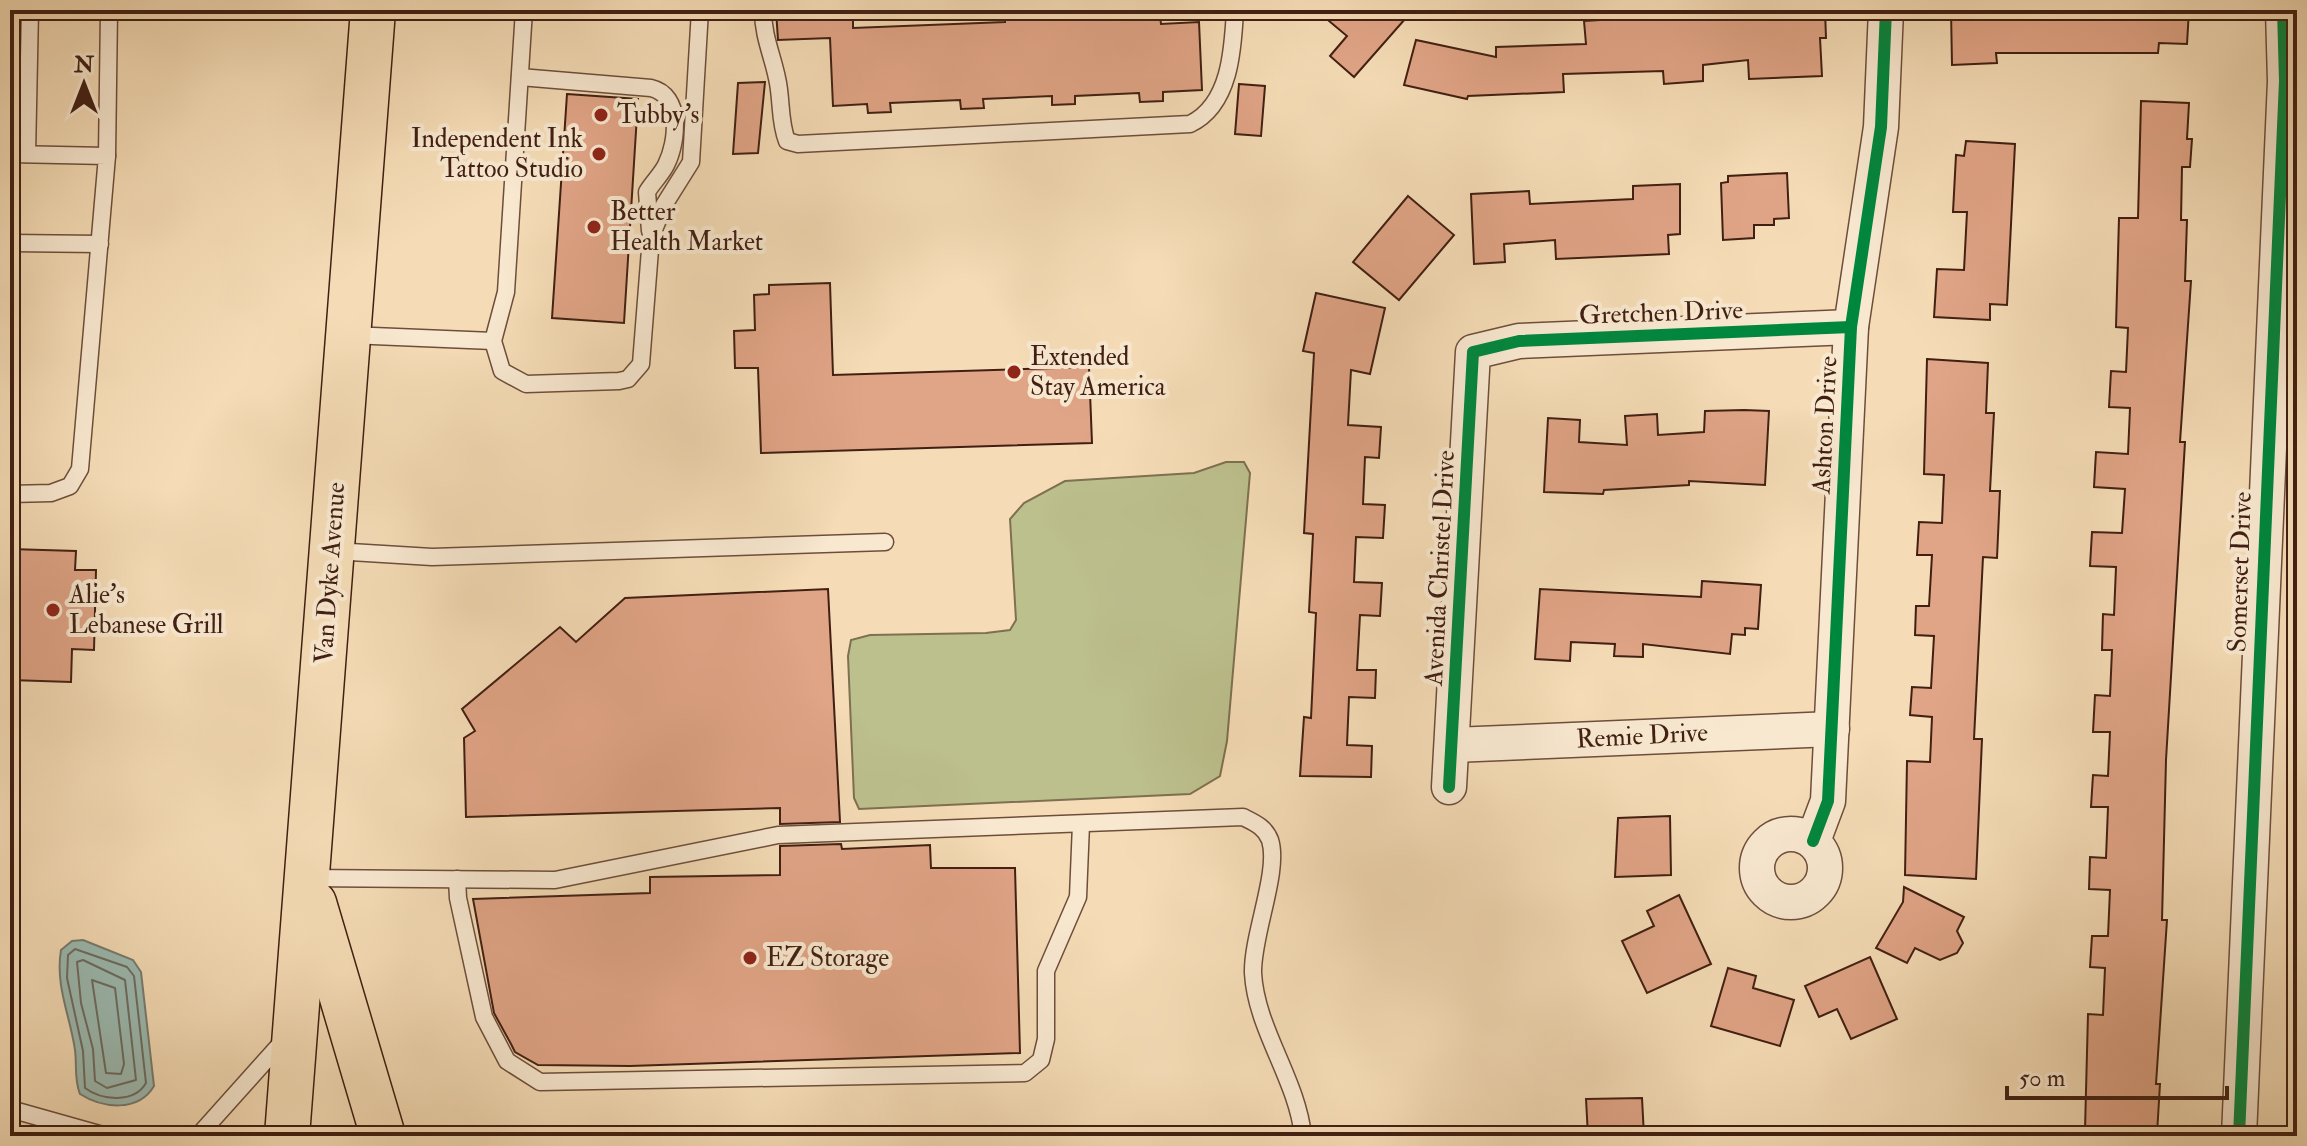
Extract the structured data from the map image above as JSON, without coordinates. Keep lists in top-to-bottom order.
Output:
{
  "streets": {
    "main road": ["Van Dyke Avenue"],
    "street": [
      "Gretchen Drive",
      "Ashton Drive",
      "Avenida Christel Drive",
      "Somerset Drive",
      "Remie Drive"
    ]
  },
  "crossings": [
    ["Gretchen Drive", "Ashton Drive"],
    ["Gretchen Drive", "Avenida Christel Drive"],
    ["Ashton Drive", "Remie Drive"],
    ["Avenida Christel Drive", "Remie Drive"]
  ],
  "places": [
    "Tubby's",
    "Independent Ink Tattoo Studio",
    "Better Health Market",
    "Extended Stay America",
    "Alie's Lebanese Grill",
    "EZ Storage"
  ],
  "scale_bar": "50 m",
  "north": "top"
}
